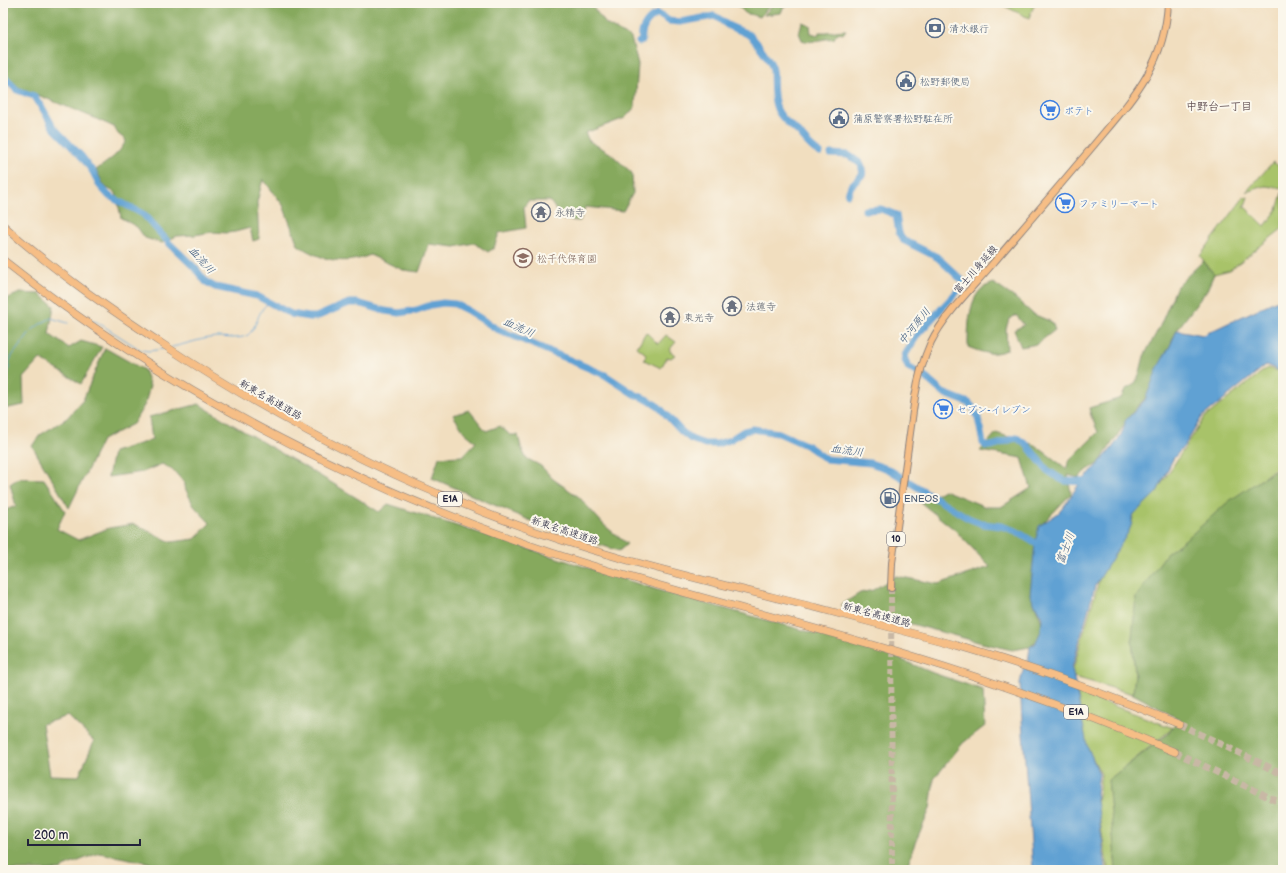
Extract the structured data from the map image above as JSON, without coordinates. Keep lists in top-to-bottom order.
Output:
{
  "streets": {
    "highway": ["新東名高速道路", "E1A"],
    "main road": ["富士川身延線", "10"]
  },
  "districts": ["中野台一丁目"],
  "water": ["血流川", "中河原川", "富士川"],
  "places": {
    "bank": ["清水銀行"],
    "public building": ["松野郵便局", "蒲原警察署松野駐在所"],
    "supermarket": ["ポテト", "ファミリーマート", "セブン-イレブン"],
    "temple": ["永精寺", "法蓮寺", "東光寺"],
    "school or university": ["松千代保育園"],
    "fuel station": ["ENEOS"]
  },
  "scale_bar": "200 m"
}
